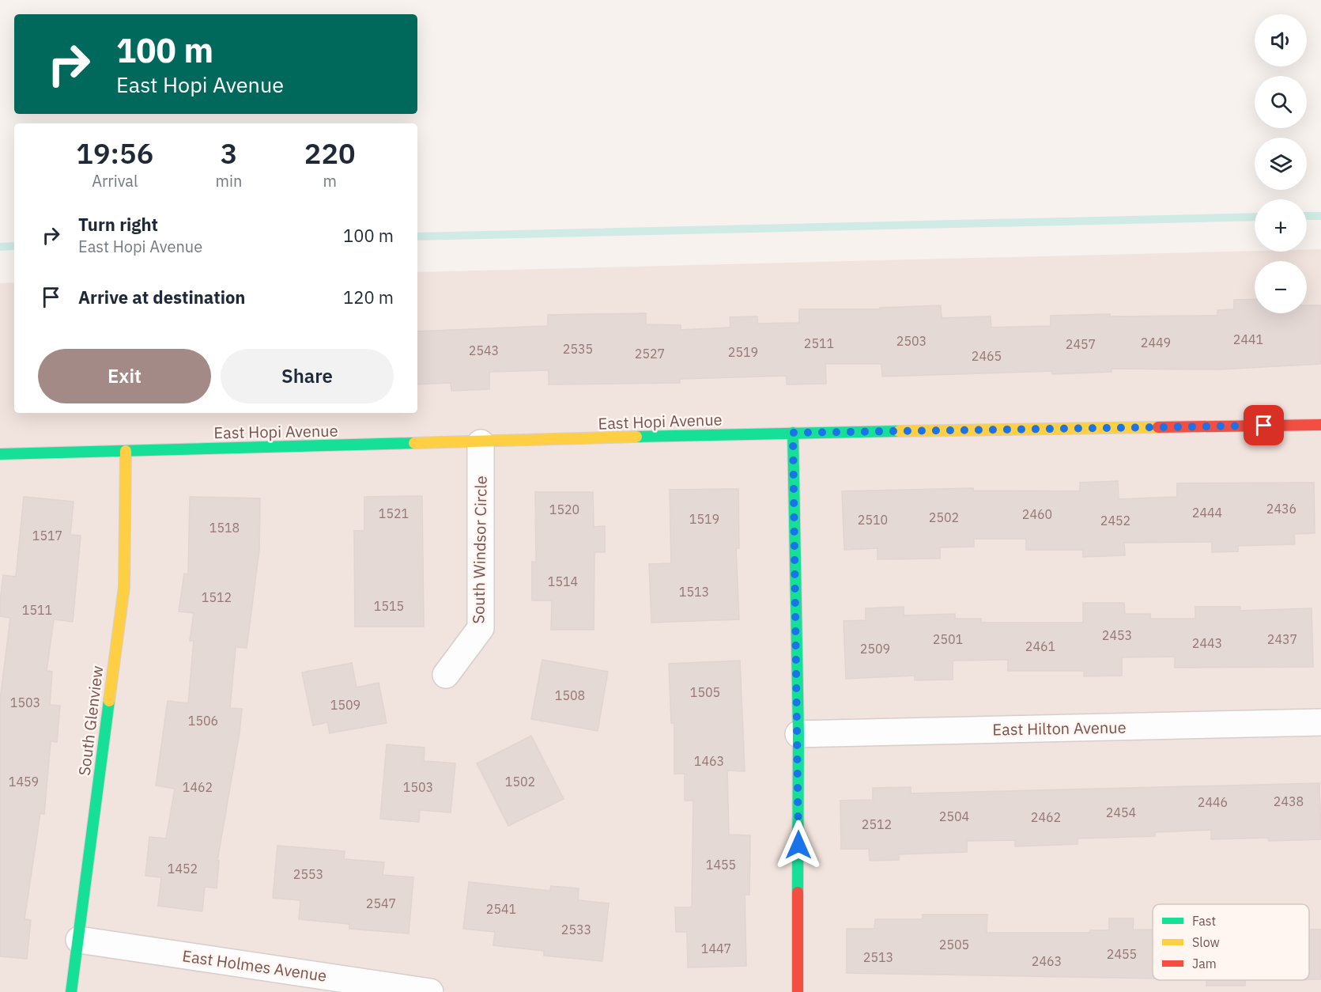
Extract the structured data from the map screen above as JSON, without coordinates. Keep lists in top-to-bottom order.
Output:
{
  "streets": {
    "street": [
      "East Hopi Avenue",
      "South Windsor Circle",
      "South Glenview",
      "East Hilton Avenue",
      "East Holmes Avenue"
    ]
  },
  "crossings": [
    ["East Hopi Avenue", "South Windsor Circle"],
    ["East Hopi Avenue", "South Glenview"],
    ["South Glenview", "East Holmes Avenue"]
  ],
  "house_numbers": [
    "2441",
    "2503",
    "2449",
    "2511",
    "2457",
    "2535",
    "2543",
    "2519",
    "2527",
    "2465",
    "2436",
    "1520",
    "2444",
    "1521",
    "2460",
    "2502",
    "1519",
    "2510",
    "2452",
    "1518",
    "1517",
    "1514",
    "1513",
    "1512",
    "1515",
    "1511",
    "2453",
    "2501",
    "2437",
    "2443",
    "2461",
    "2509",
    "1505",
    "1508",
    "1503",
    "1509",
    "1506",
    "1463",
    "1459",
    "1502",
    "1462",
    "1503",
    "2438",
    "2446",
    "2454",
    "2504",
    "2462",
    "2512",
    "1455",
    "1452",
    "2553",
    "2547",
    "2541",
    "2533",
    "2505",
    "1447",
    "2455",
    "2513",
    "2463"
  ],
  "legend": ["Fast", "Slow", "Jam"],
  "page": {
    "map_buttons": ["+", "−"],
    "turn": ["100 m", "East Hopi Avenue"],
    "eta": [
      "19:56",
      "Arrival",
      "3",
      "min",
      "220",
      "m"
    ],
    "list": [
      {
        "name": "Turn right",
        "note": "East Hopi Avenue",
        "value": "100 m"
      },
      {
        "name": "Arrive at destination",
        "value": "120 m"
      }
    ],
    "buttons": ["Exit", "Share"]
  }
}
